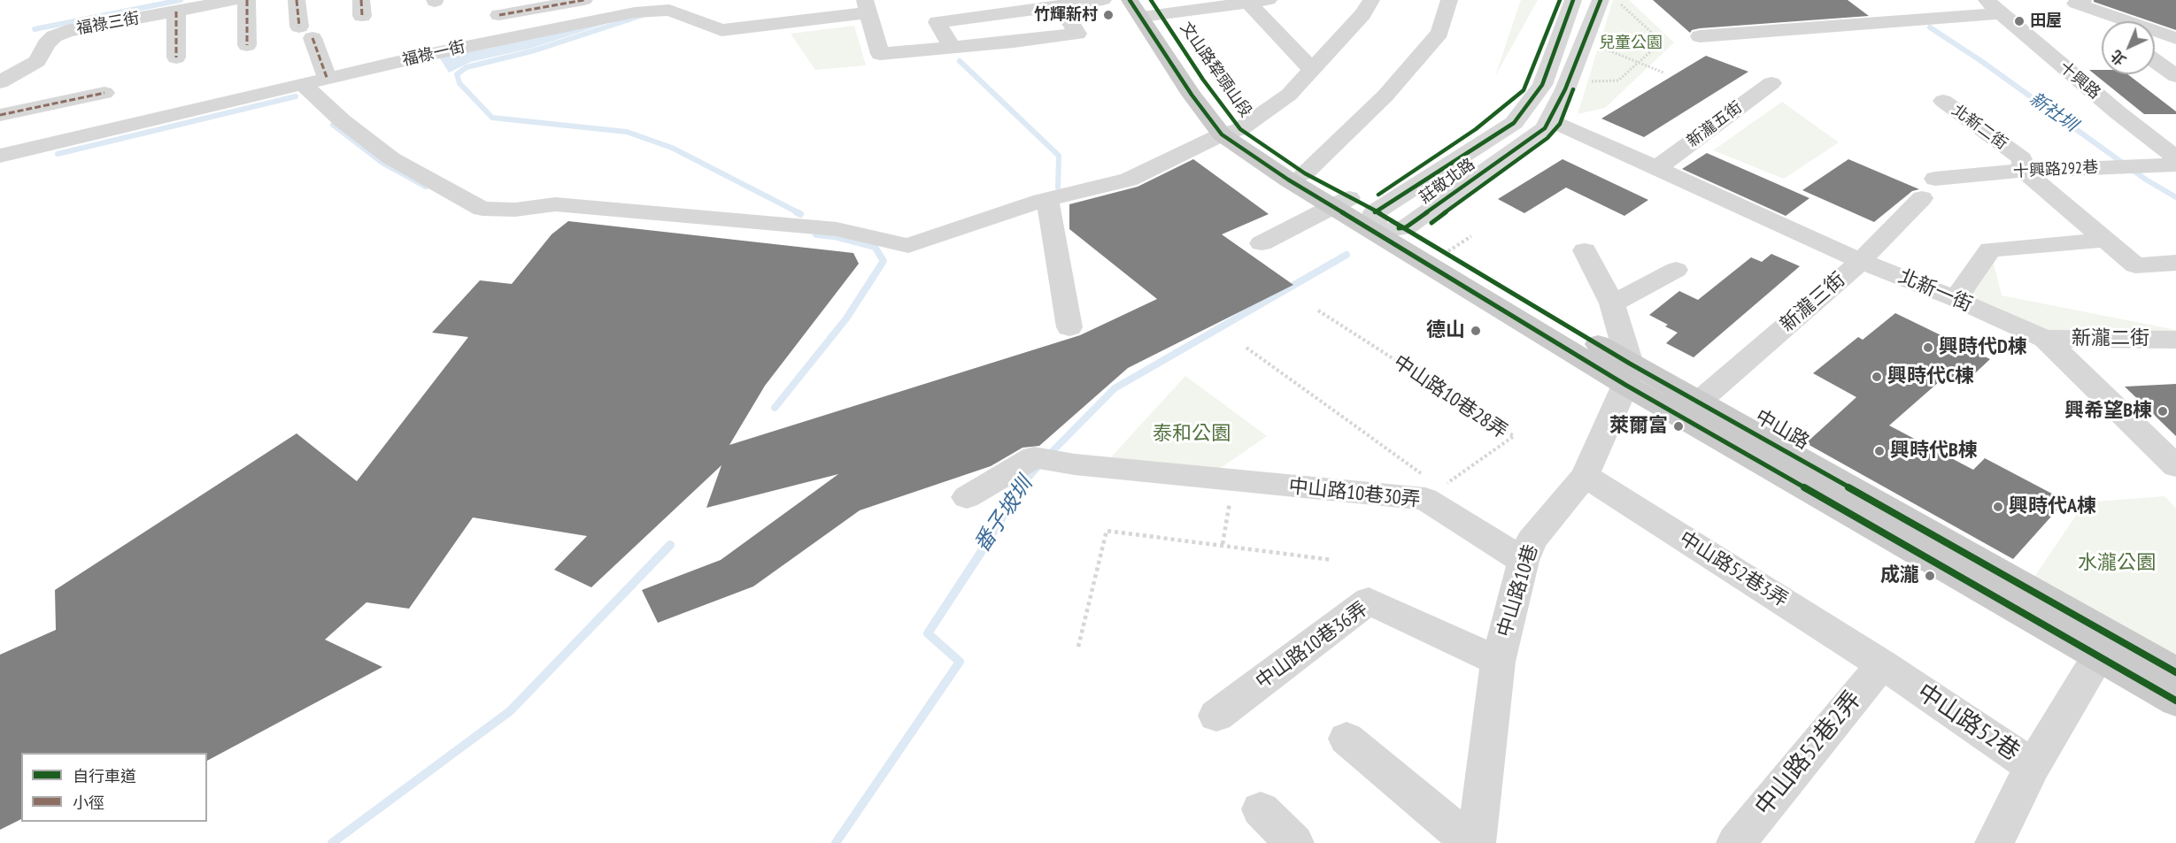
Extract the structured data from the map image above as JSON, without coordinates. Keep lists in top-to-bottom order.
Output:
{
  "streets": {
    "main road": ["文山路犂頭山段", "中山路"],
    "street": [
      "福祿三街",
      "福祿一街",
      "十興路",
      "新瀧五街",
      "北新二街",
      "十興路292巷",
      "莊敬北路",
      "北新一街",
      "新瀧三街",
      "新瀧二街",
      "中山路10巷30弄",
      "中山路52巷3弄",
      "中山路10巷",
      "中山路10巷36弄",
      "中山路52巷",
      "中山路52巷2弄"
    ],
    "path": ["中山路10巷28弄"]
  },
  "crossings": [
    ["文山路犂頭山段", "莊敬北路"],
    ["文山路犂頭山段", "中山路"],
    ["新瀧五街", "北新一街"],
    ["北新二街", "十興路292巷"],
    ["十興路292巷", "新瀧三街"],
    ["莊敬北路", "中山路"],
    ["北新一街", "新瀧三街"],
    ["北新一街", "新瀧二街"],
    ["新瀧三街", "中山路"],
    ["中山路10巷28弄", "中山路10巷30弄"],
    ["中山路", "中山路10巷"],
    ["中山路", "中山路52巷"],
    ["中山路10巷30弄", "中山路10巷"],
    ["中山路52巷3弄", "中山路10巷"],
    ["中山路52巷3弄", "中山路52巷"],
    ["中山路52巷3弄", "中山路52巷2弄"],
    ["中山路10巷", "中山路10巷36弄"],
    ["中山路52巷", "中山路52巷2弄"]
  ],
  "water": ["新社圳", "番子坡圳"],
  "parks": ["兒童公園", "泰和公園", "水瀧公園"],
  "places": [
    "竹輝新村",
    "田屋",
    "德山",
    "興時代D棟",
    "興時代C棟",
    "興希望B棟",
    "萊爾富",
    "興時代B棟",
    "興時代A棟",
    "成瀧"
  ],
  "legend": ["自行車道", "小徑"],
  "north": "bottom left"
}
